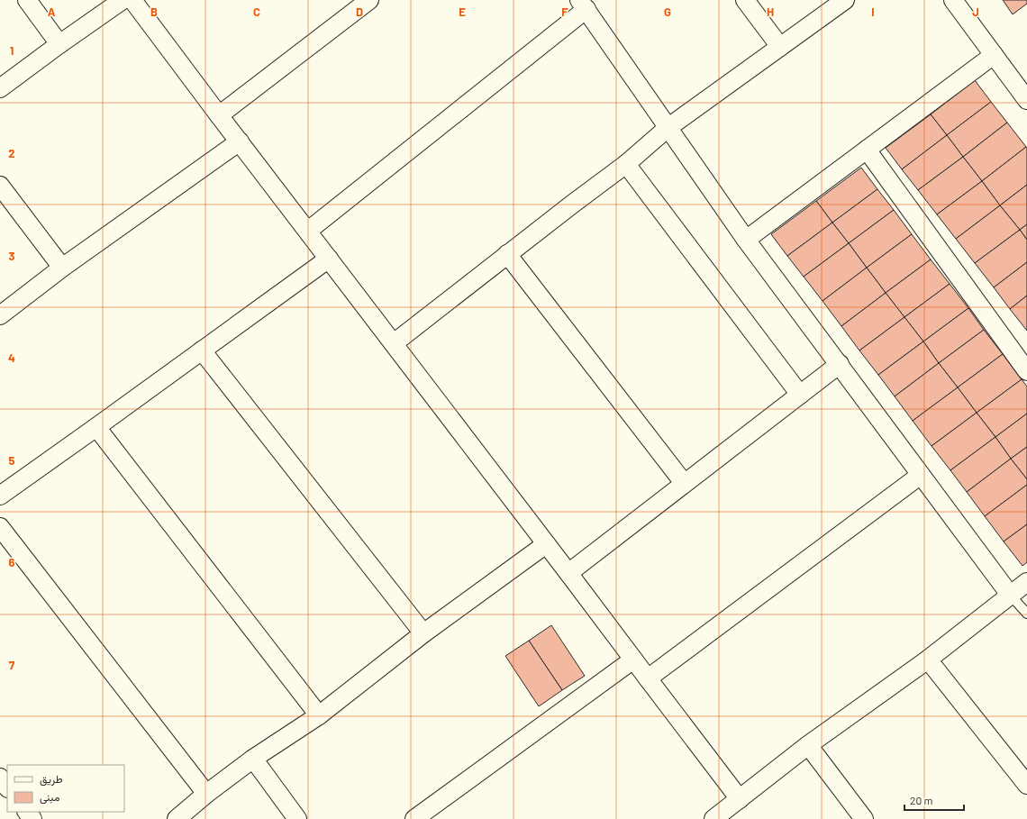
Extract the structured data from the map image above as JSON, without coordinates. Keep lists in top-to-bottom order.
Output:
{
  "legend": ["طريق", "مبنى"],
  "scale_bar": "20 m",
  "grid": {
    "columns": [
      "A",
      "B",
      "C",
      "D",
      "E",
      "F",
      "G",
      "H",
      "I",
      "J"
    ],
    "rows": [
      "1",
      "2",
      "3",
      "4",
      "5",
      "6",
      "7"
    ]
  }
}
